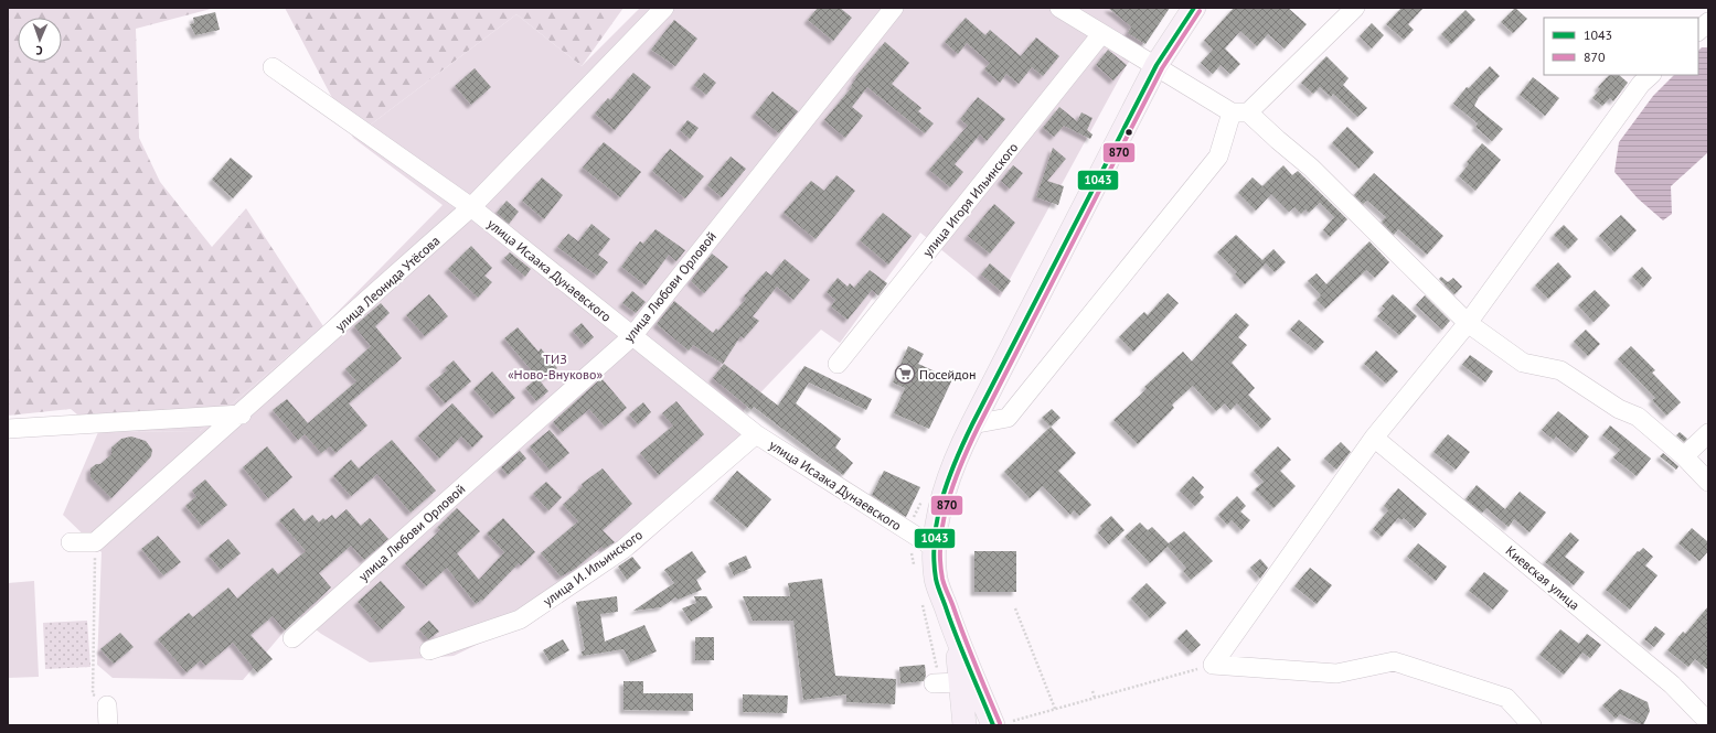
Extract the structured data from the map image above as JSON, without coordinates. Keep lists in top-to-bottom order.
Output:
{
  "streets": {
    "street": [
      "улица Игоря Ильинского",
      "улица Исаака Дунаевского",
      "улица Леонида Утёсова",
      "улица Любови Орловой",
      "улица И. Ильинского",
      "Киевская улица"
    ]
  },
  "crossings": [
    ["улица Исаака Дунаевского", "улица Леонида Утёсова"],
    ["улица Исаака Дунаевского", "улица Любови Орловой"],
    ["улица Исаака Дунаевского", "улица И. Ильинского"]
  ],
  "parks": ["ТИЗ «Ново-Внуково»"],
  "places": {
    "supermarket": ["Посейдон"]
  },
  "lines": ["transit line 1043", "transit line 870"],
  "legend": ["1043", "870"],
  "north": "bottom"
}
